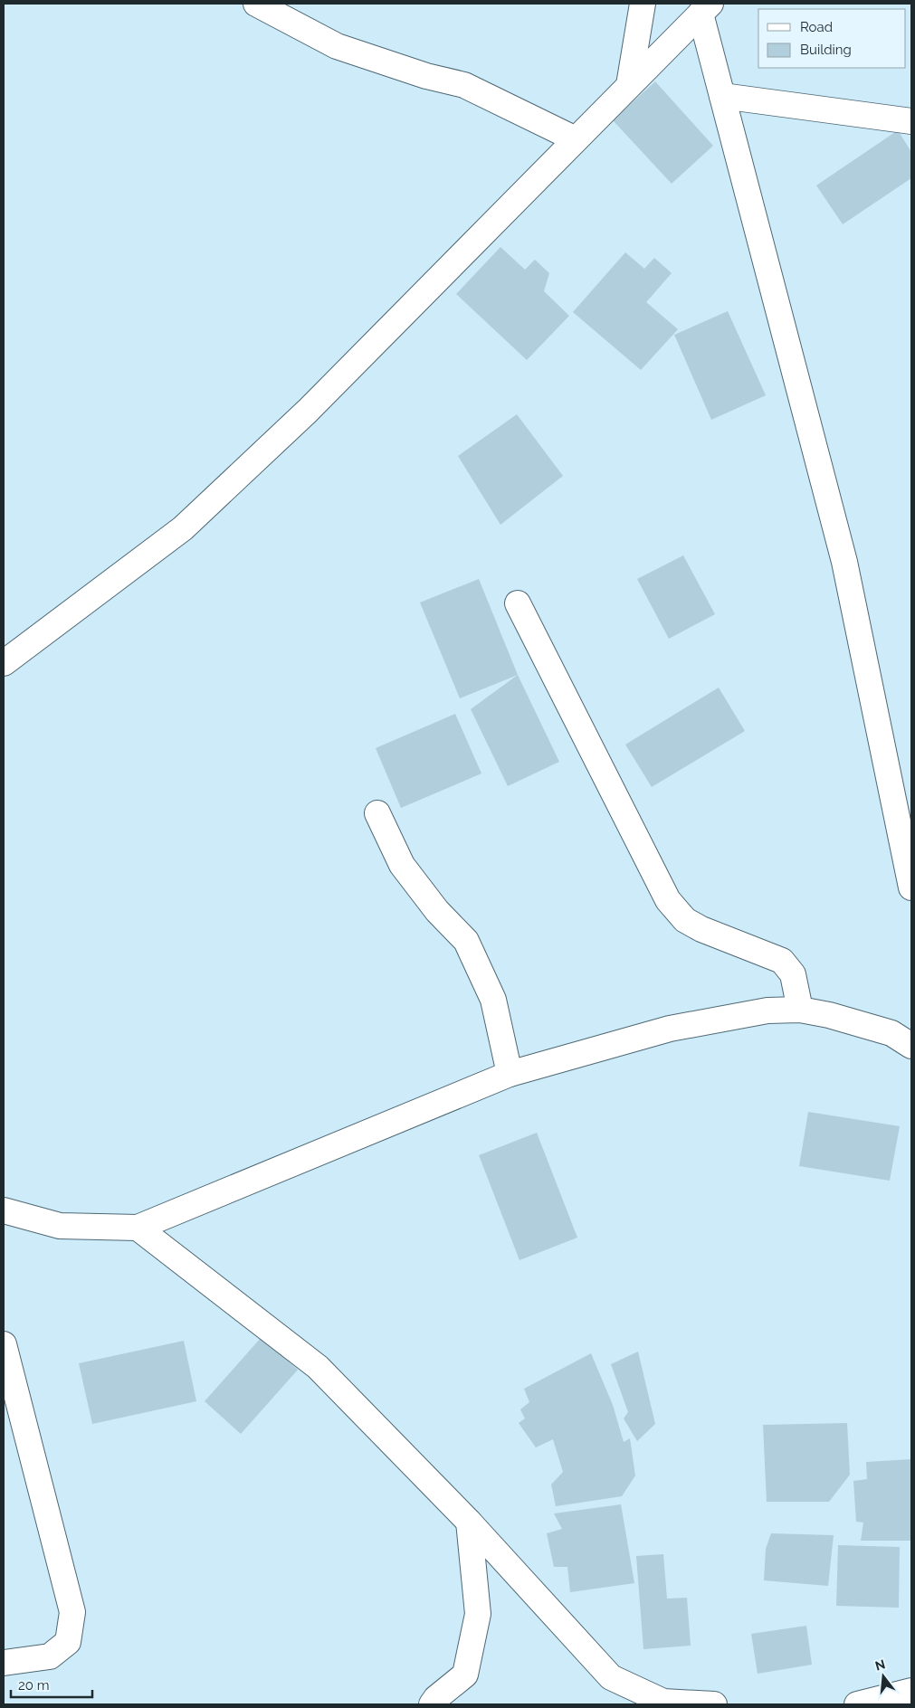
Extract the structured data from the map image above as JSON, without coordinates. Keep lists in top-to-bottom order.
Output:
{
  "legend": ["Road", "Building"],
  "scale_bar": "20 m",
  "north": "top"
}
